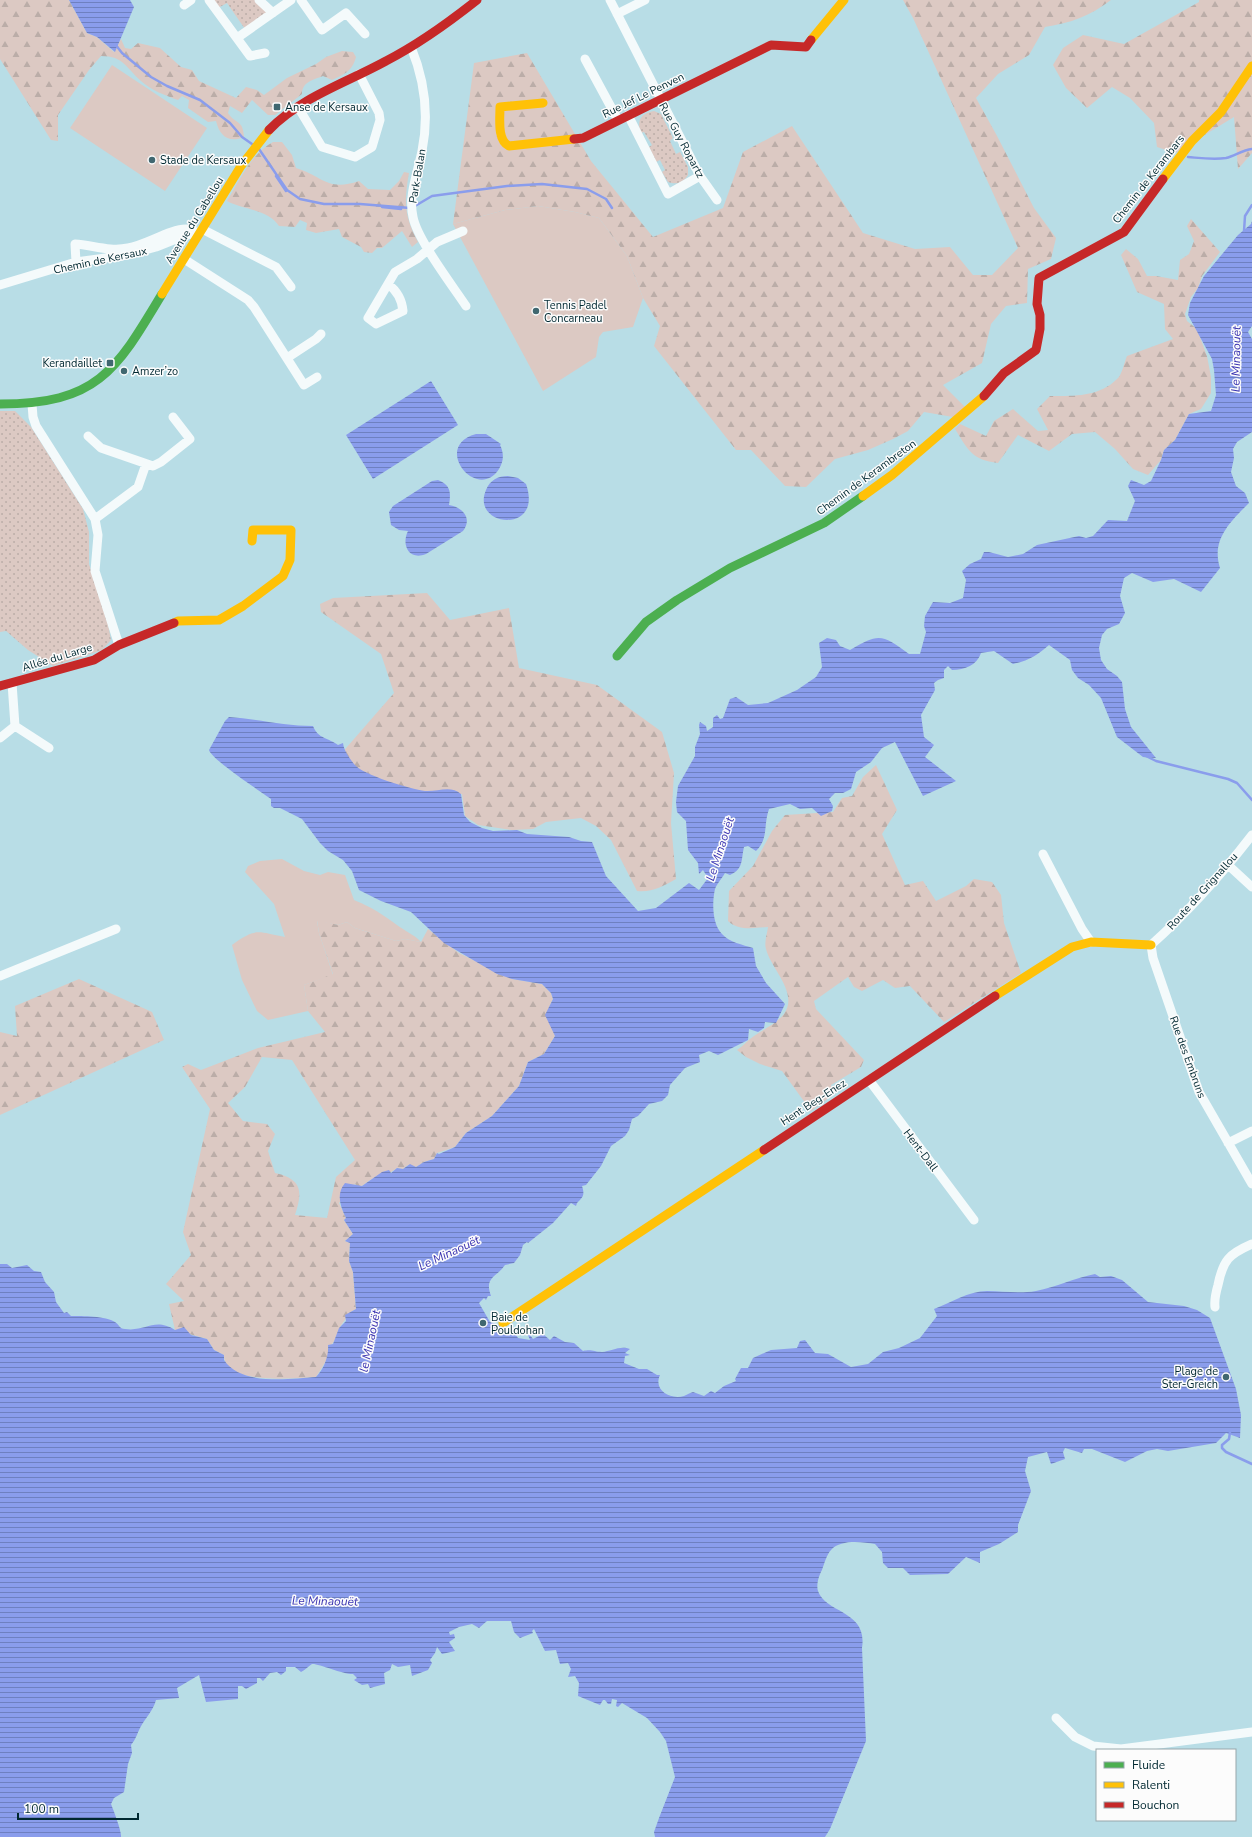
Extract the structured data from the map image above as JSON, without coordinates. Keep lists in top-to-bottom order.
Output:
{
  "streets": {
    "street": [
      "Rue Jef Le Penven",
      "Rue Guy Ropartz",
      "Park-Balan",
      "Chemin de Kerambars",
      "Avenue du Cabellou",
      "Chemin de Kersaux",
      "Chemin de Kerambreton",
      "Allée du Large",
      "Route de Grignallou",
      "Rue des Embruns",
      "Hent Beg-Enez",
      "Hent-Dall"
    ]
  },
  "crossings": [
    ["Rue Jef Le Penven", "Rue Guy Ropartz"],
    ["Park-Balan", "Avenue du Cabellou"],
    ["Chemin de Kerambars", "Chemin de Kerambreton"],
    ["Avenue du Cabellou", "Chemin de Kersaux"],
    ["Route de Grignallou", "Rue des Embruns"],
    ["Route de Grignallou", "Hent Beg-Enez"],
    ["Rue des Embruns", "Hent Beg-Enez"],
    ["Hent Beg-Enez", "Hent-Dall"]
  ],
  "water": ["Le Minaouët", "le Minaouët"],
  "places": {
    "transit": ["Anse de Kersaux", "Kerandaillet"],
    "other": [
      "Stade de Kersaux",
      "Tennis Padel Concarneau",
      "Amzer’zo",
      "Baie de Pouldohan",
      "Plage de Ster-Greich"
    ]
  },
  "legend": ["Fluide", "Ralenti", "Bouchon"],
  "scale_bar": "100 m"
}
